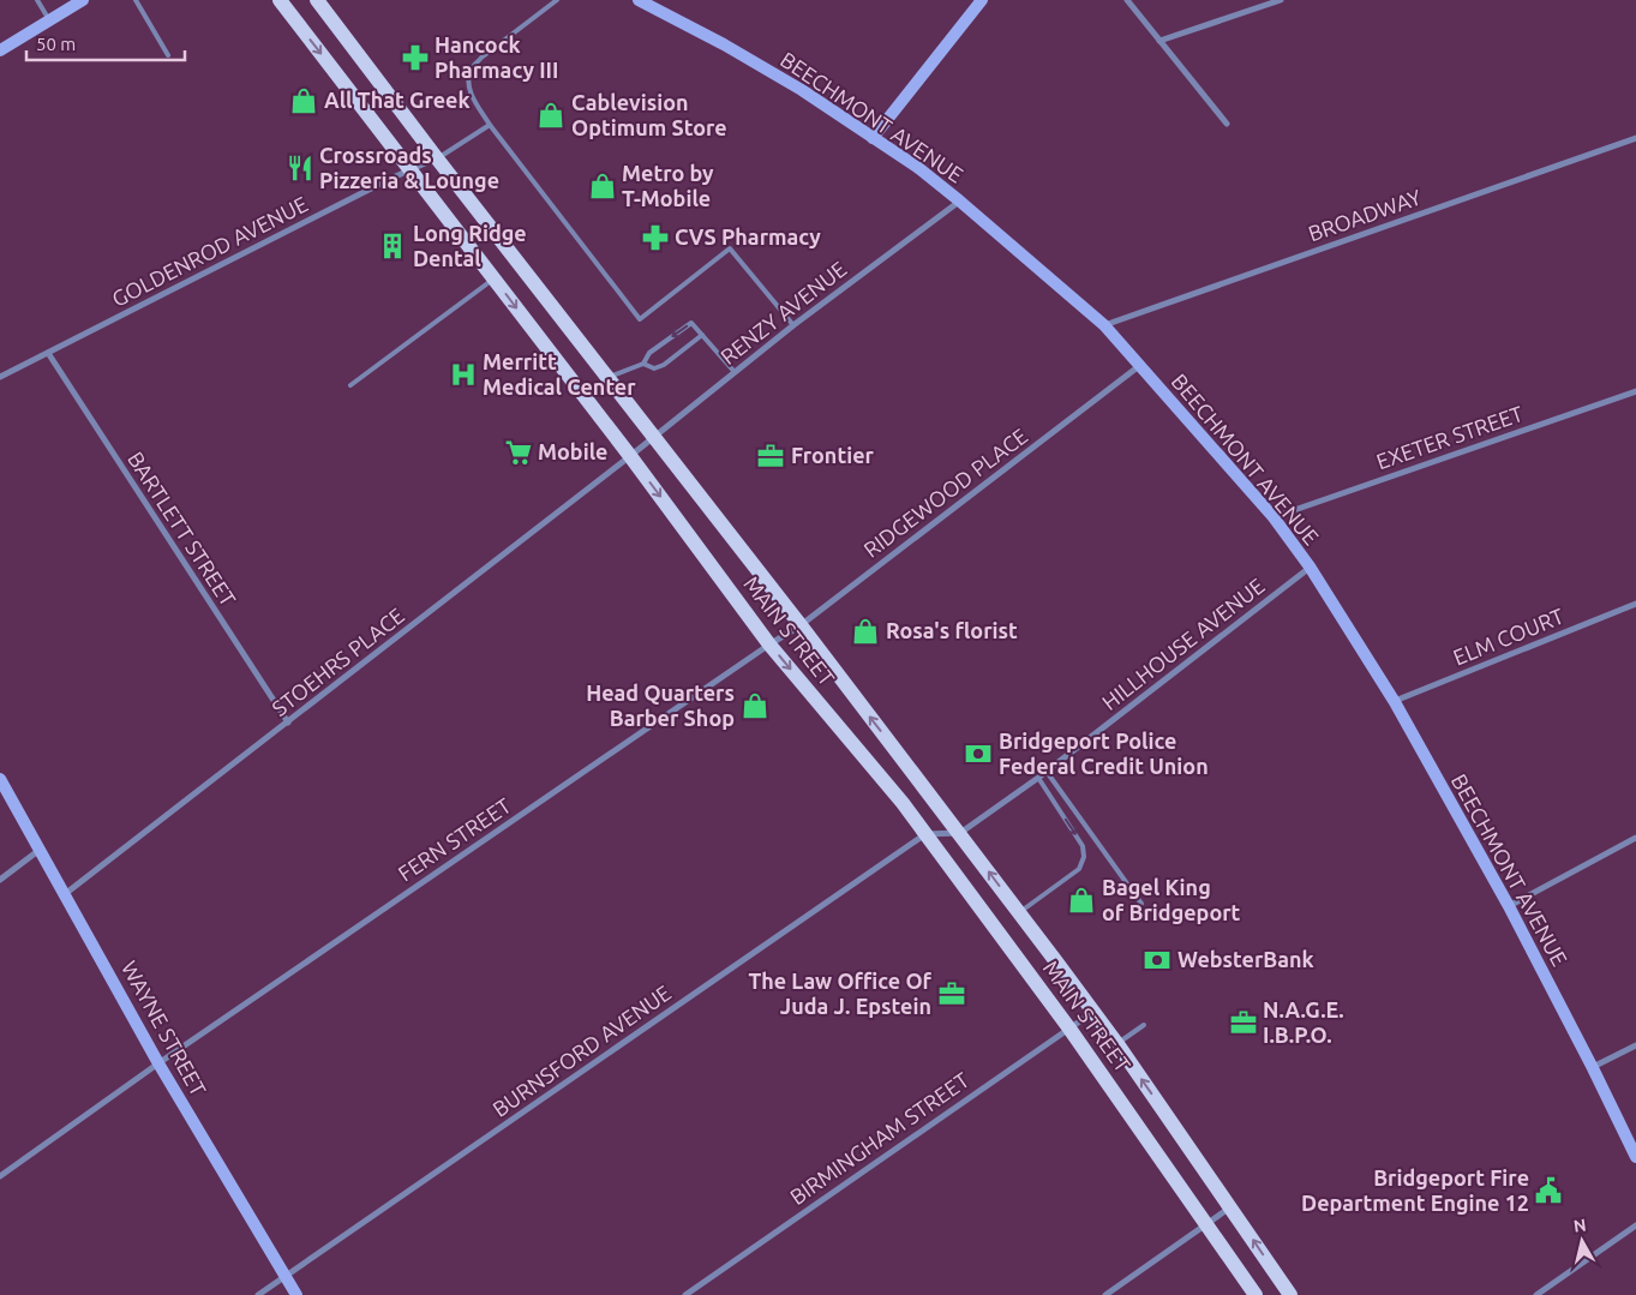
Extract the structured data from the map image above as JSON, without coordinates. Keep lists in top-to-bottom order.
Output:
{
  "streets": {
    "main road": ["MAIN STREET"],
    "street": [
      "BEECHMONT AVENUE",
      "BROADWAY",
      "GOLDENROD AVENUE",
      "RENZY AVENUE",
      "EXETER STREET",
      "RIDGEWOOD PLACE",
      "BARTLETT STREET",
      "ELM COURT",
      "HILLHOUSE AVENUE",
      "STOEHRS PLACE",
      "FERN STREET",
      "WAYNE STREET",
      "BURNSFORD AVENUE",
      "BIRMINGHAM STREET"
    ]
  },
  "crossings": [
    ["BEECHMONT AVENUE", "BROADWAY"],
    ["BEECHMONT AVENUE", "RENZY AVENUE"],
    ["BEECHMONT AVENUE", "EXETER STREET"],
    ["BEECHMONT AVENUE", "RIDGEWOOD PLACE"],
    ["BEECHMONT AVENUE", "ELM COURT"],
    ["BEECHMONT AVENUE", "HILLHOUSE AVENUE"],
    ["GOLDENROD AVENUE", "BARTLETT STREET"],
    ["GOLDENROD AVENUE", "MAIN STREET"],
    ["RENZY AVENUE", "MAIN STREET"],
    ["RENZY AVENUE", "STOEHRS PLACE"],
    ["RIDGEWOOD PLACE", "MAIN STREET"],
    ["RIDGEWOOD PLACE", "FERN STREET"],
    ["BARTLETT STREET", "STOEHRS PLACE"],
    ["MAIN STREET", "HILLHOUSE AVENUE"],
    ["MAIN STREET", "STOEHRS PLACE"],
    ["MAIN STREET", "FERN STREET"],
    ["MAIN STREET", "BURNSFORD AVENUE"],
    ["MAIN STREET", "BIRMINGHAM STREET"],
    ["STOEHRS PLACE", "WAYNE STREET"],
    ["FERN STREET", "WAYNE STREET"],
    ["WAYNE STREET", "BURNSFORD AVENUE"]
  ],
  "places": {
    "pharmacy": ["Hancock Pharmacy III", "CVS Pharmacy"],
    "shop": [
      "All That Greek",
      "Cablevision Optimum Store",
      "Metro by T-Mobile",
      "Rosa's florist",
      "Head Quarters Barber Shop",
      "Bagel King of Bridgeport"
    ],
    "restaurant": ["Crossroads Pizzeria & Lounge"],
    "building": ["Long Ridge Dental"],
    "hospital": ["Merritt Medical Center"],
    "supermarket": ["Mobile"],
    "office": ["Frontier", "The Law Office Of Juda J. Epstein", "N.A.G.E. I.B.P.O."],
    "bank": ["Bridgeport Police Federal Credit Union", "WebsterBank"],
    "public building": ["Bridgeport Fire Department Engine 12"]
  },
  "scale_bar": "50 m",
  "north": "top"
}
